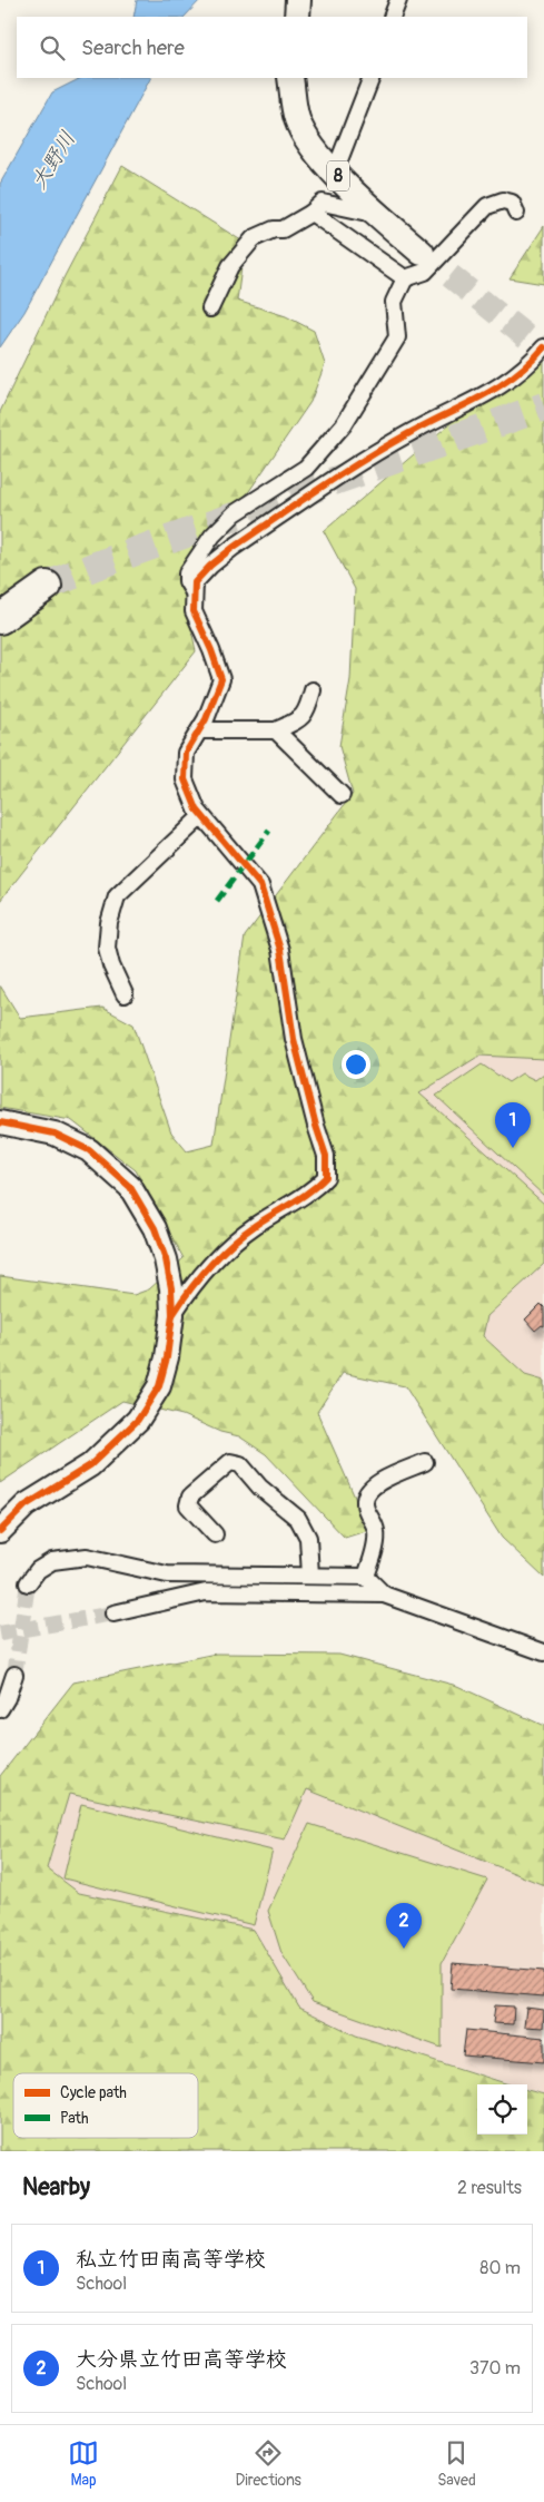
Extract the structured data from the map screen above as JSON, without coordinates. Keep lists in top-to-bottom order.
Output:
{
  "streets": {
    "main road": ["8"]
  },
  "water": ["大野川"],
  "legend": ["Cycle path", "Path"],
  "page": {
    "search": "Search here",
    "pins": ["1", "2"],
    "heading": ["Nearby", "2 results"],
    "list": [
      {
        "mark": "1",
        "name": "私立竹田南高等学校",
        "note": "School",
        "value": "80 m"
      },
      {
        "mark": "2",
        "name": "大分県立竹田高等学校",
        "note": "School",
        "value": "370 m"
      }
    ],
    "nav": ["Map", "Directions", "Saved"]
  }
}
